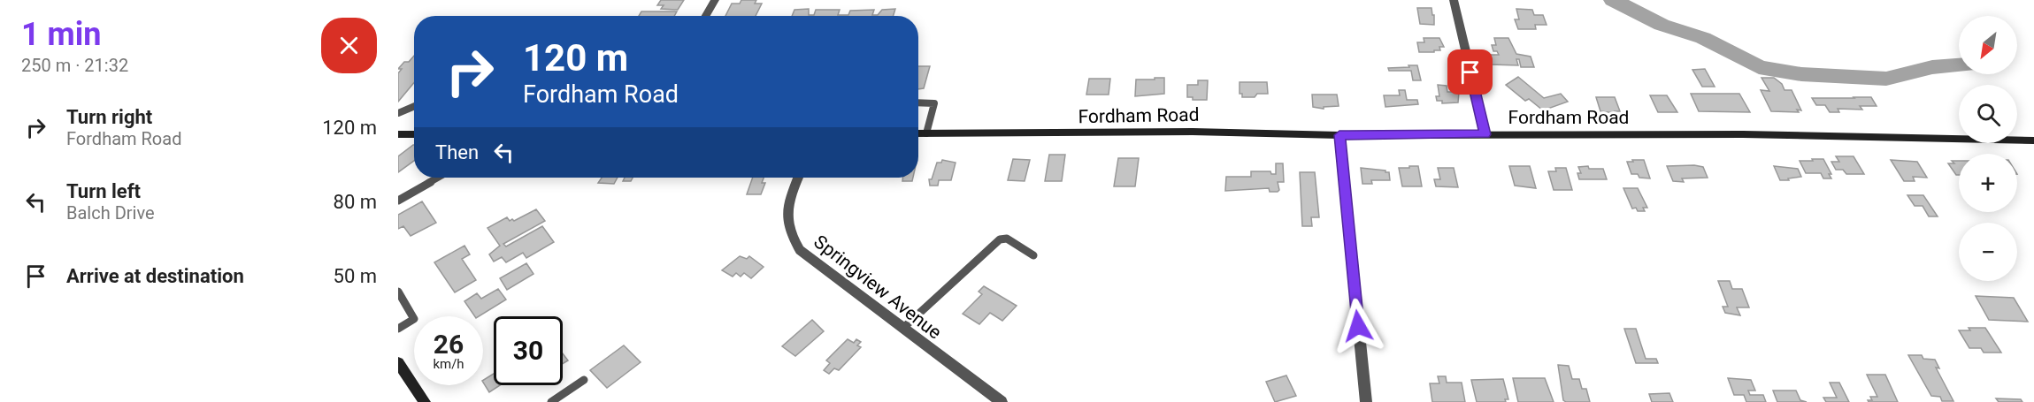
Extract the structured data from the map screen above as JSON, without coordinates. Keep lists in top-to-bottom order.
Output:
{
  "streets": {
    "street": ["Fordham Road", "Springview Avenue"]
  },
  "north": "bottom left",
  "page": {
    "heading": ["1 min", "250 m · 21:32"],
    "map_buttons": ["+", "−"],
    "turn": ["120 m", "Fordham Road"],
    "list": [
      {
        "name": "Turn right",
        "note": "Fordham Road",
        "value": "120 m"
      },
      {
        "name": "Turn left",
        "note": "Balch Drive",
        "value": "80 m"
      },
      {
        "name": "Arrive at destination",
        "value": "50 m"
      }
    ],
    "then": "Then",
    "speed": "26 km/h",
    "limit": "30"
  }
}
